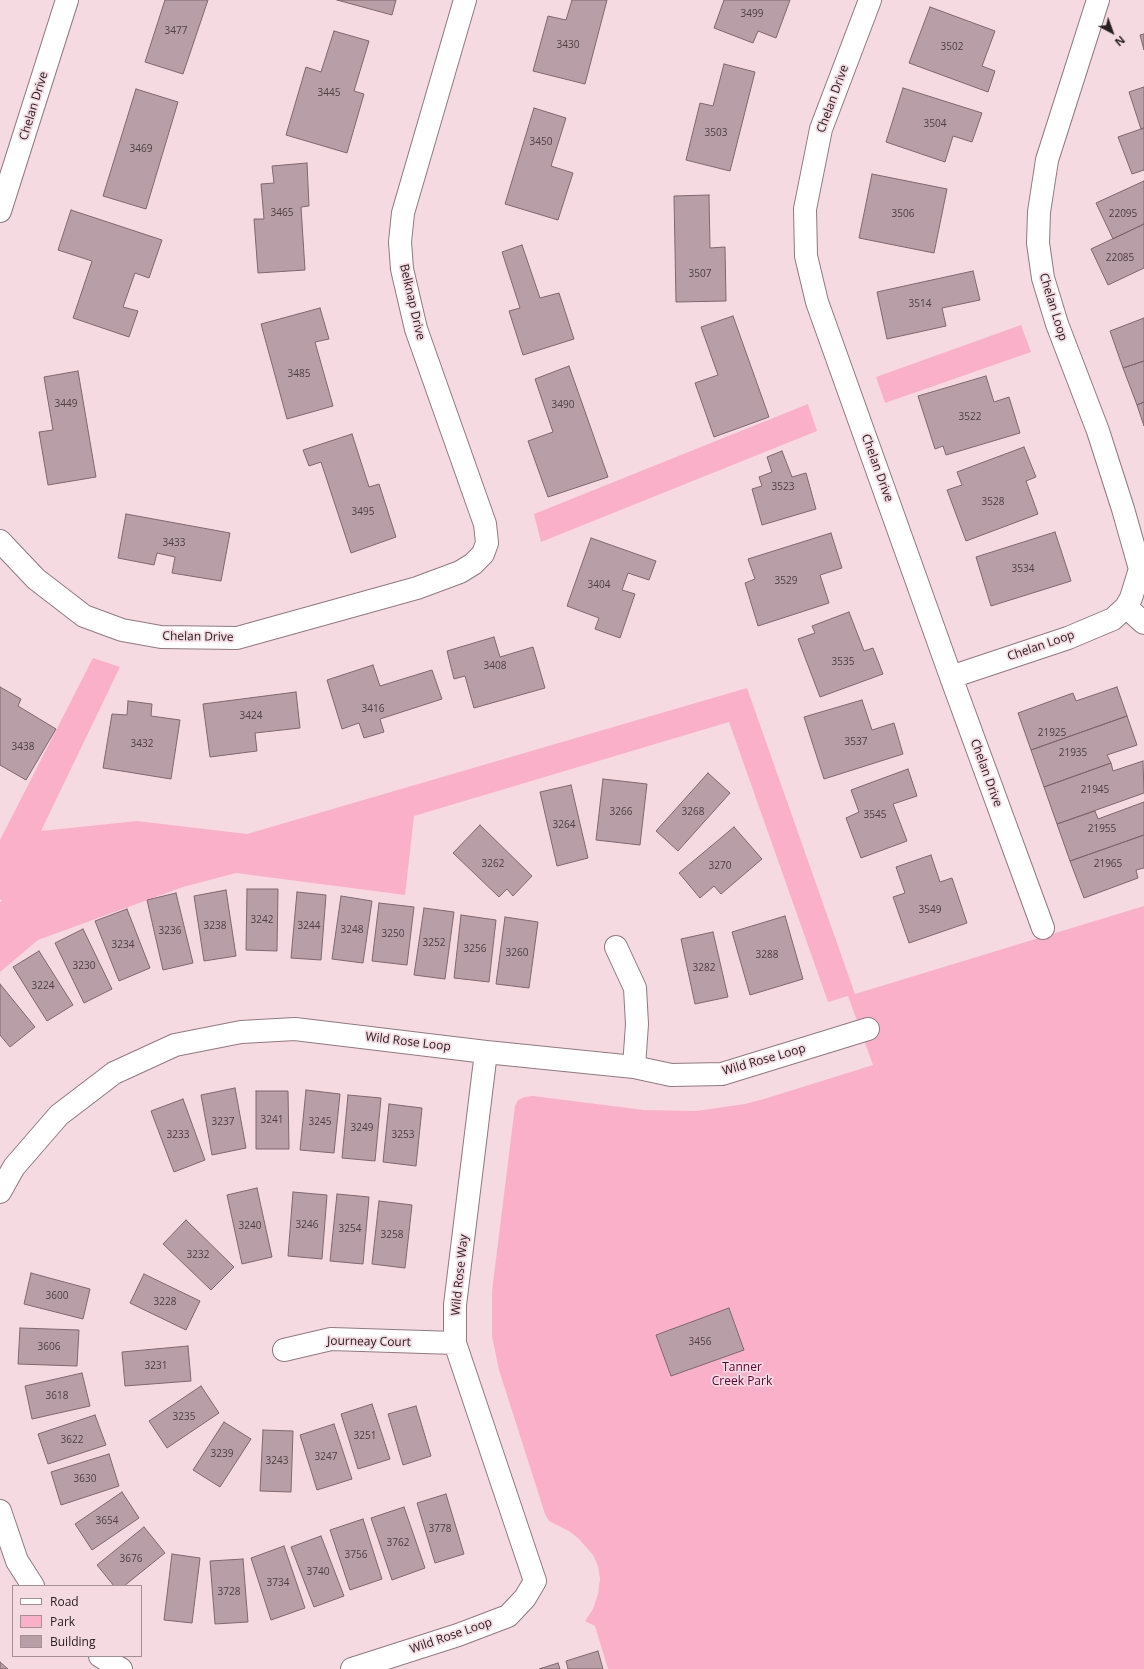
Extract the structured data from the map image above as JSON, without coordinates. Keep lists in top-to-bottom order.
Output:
{
  "streets": {
    "street": [
      "Chelan Drive",
      "Belknap Drive",
      "Chelan Loop",
      "Wild Rose Loop",
      "Wild Rose Way",
      "Journeay Court"
    ]
  },
  "crossings": [
    ["Chelan Drive", "Belknap Drive"],
    ["Chelan Drive", "Chelan Loop"],
    ["Wild Rose Loop", "Wild Rose Way"],
    ["Wild Rose Way", "Journeay Court"]
  ],
  "parks": ["Tanner Creek Park"],
  "house_numbers": [
    "3499",
    "3477",
    "3430",
    "3502",
    "3445",
    "3504",
    "3503",
    "3450",
    "3469",
    "3465",
    "3506",
    "22095",
    "22085",
    "3507",
    "3514",
    "3485",
    "3449",
    "3490",
    "3522",
    "3523",
    "3528",
    "3495",
    "3433",
    "3534",
    "3529",
    "3404",
    "3535",
    "3408",
    "3416",
    "3424",
    "21925",
    "3537",
    "3432",
    "3438",
    "21935",
    "21945",
    "3266",
    "3268",
    "3545",
    "3264",
    "21955",
    "3262",
    "21965",
    "3270",
    "3549",
    "3242",
    "3238",
    "3244",
    "3248",
    "3236",
    "3250",
    "3252",
    "3234",
    "3256",
    "3260",
    "3288",
    "3230",
    "3282",
    "3224",
    "3241",
    "3237",
    "3245",
    "3249",
    "3233",
    "3253",
    "3246",
    "3240",
    "3254",
    "3258",
    "3232",
    "3600",
    "3228",
    "3456",
    "3606",
    "3231",
    "3618",
    "3235",
    "3251",
    "3622",
    "3239",
    "3247",
    "3243",
    "3630",
    "3654",
    "3778",
    "3762",
    "3756",
    "3676",
    "3740",
    "3734",
    "3728"
  ],
  "legend": ["Road", "Park", "Building"],
  "north": "bottom right"
}
